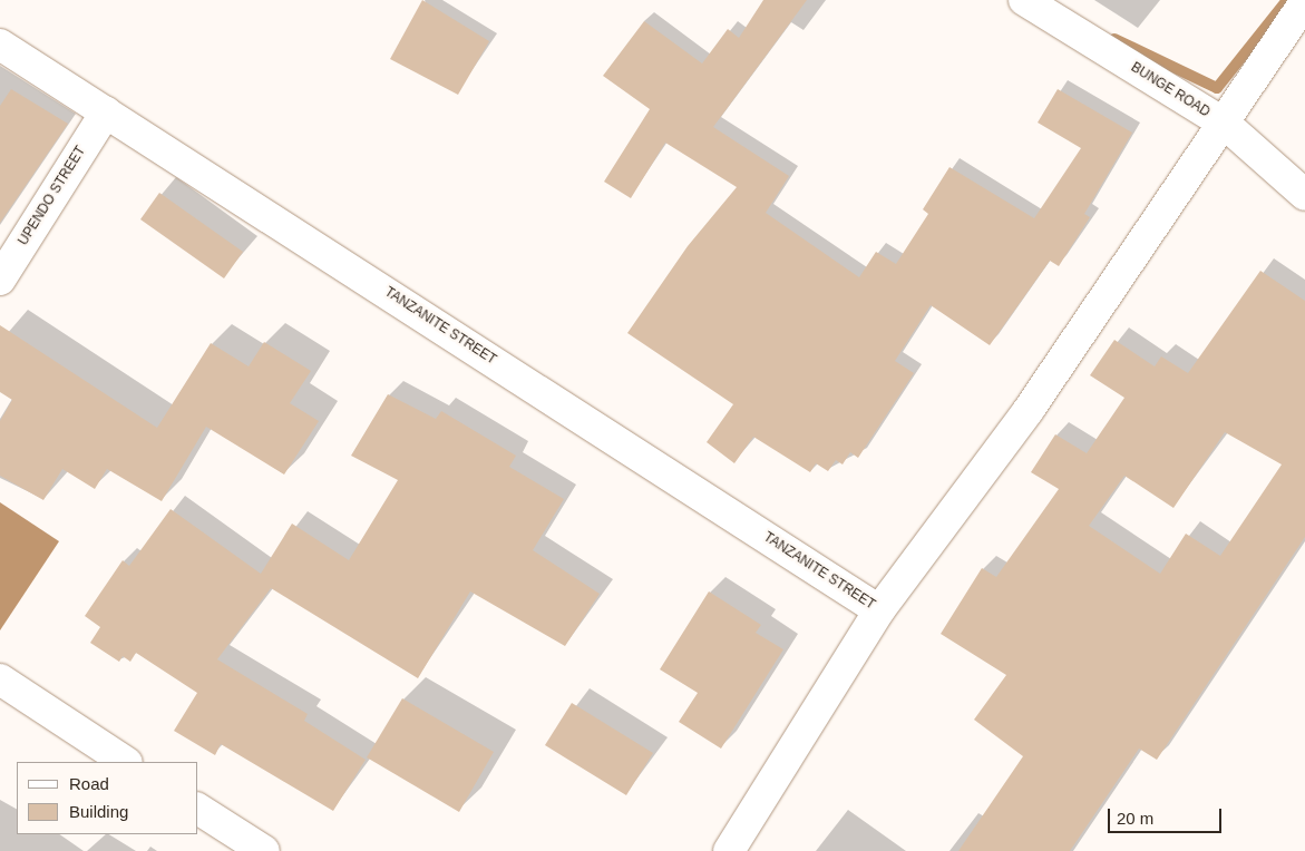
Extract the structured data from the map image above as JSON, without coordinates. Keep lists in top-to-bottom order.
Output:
{
  "streets": {
    "street": ["BUNGE ROAD", "UPENDO STREET", "TANZANITE STREET"]
  },
  "crossings": [
    ["UPENDO STREET", "TANZANITE STREET"]
  ],
  "legend": ["Road", "Building"],
  "scale_bar": "20 m"
}
